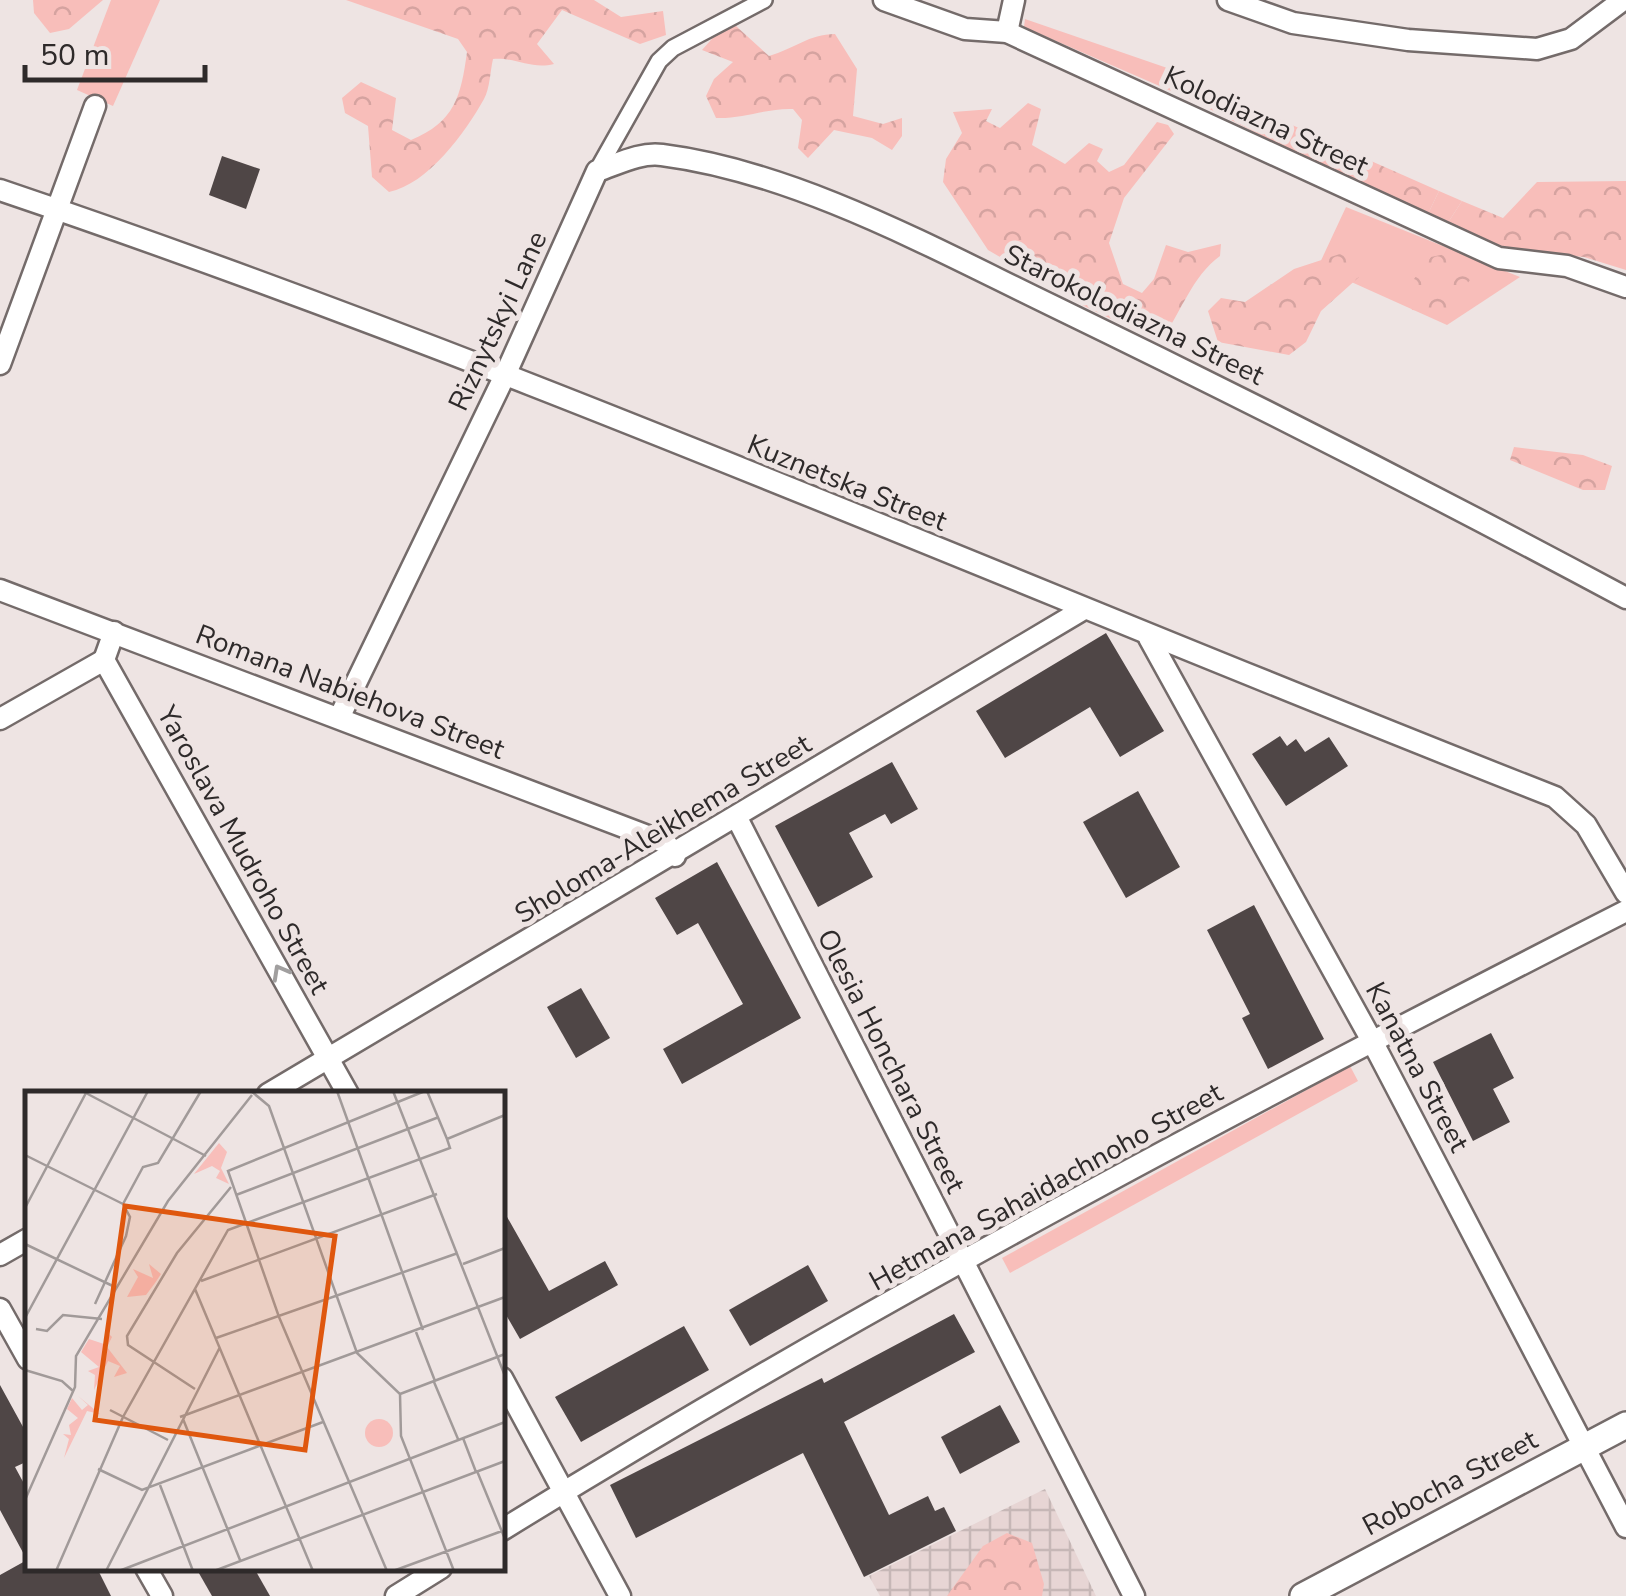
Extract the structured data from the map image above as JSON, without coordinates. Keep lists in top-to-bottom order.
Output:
{
  "streets": {
    "street": [
      "Kolodiazna Street",
      "Starokolodiazna Street",
      "Riznytskyi Lane",
      "Kuznetska Street",
      "Romana Nabiehova Street",
      "Sholoma-Aleikhema Street",
      "Yaroslava Mudroho Street",
      "Olesia Honchara Street",
      "Kanatna Street",
      "Hetmana Sahaidachnoho Street",
      "Robocha Street"
    ]
  },
  "crossings": [
    ["Starokolodiazna Street", "Riznytskyi Lane"],
    ["Riznytskyi Lane", "Kuznetska Street"],
    ["Riznytskyi Lane", "Romana Nabiehova Street"],
    ["Kuznetska Street", "Sholoma-Aleikhema Street"],
    ["Kuznetska Street", "Kanatna Street"],
    ["Romana Nabiehova Street", "Sholoma-Aleikhema Street"],
    ["Sholoma-Aleikhema Street", "Yaroslava Mudroho Street"],
    ["Sholoma-Aleikhema Street", "Olesia Honchara Street"],
    ["Olesia Honchara Street", "Hetmana Sahaidachnoho Street"],
    ["Kanatna Street", "Hetmana Sahaidachnoho Street"],
    ["Kanatna Street", "Robocha Street"]
  ],
  "one_way": ["Yaroslava Mudroho Street"],
  "scale_bar": "50 m"
}
